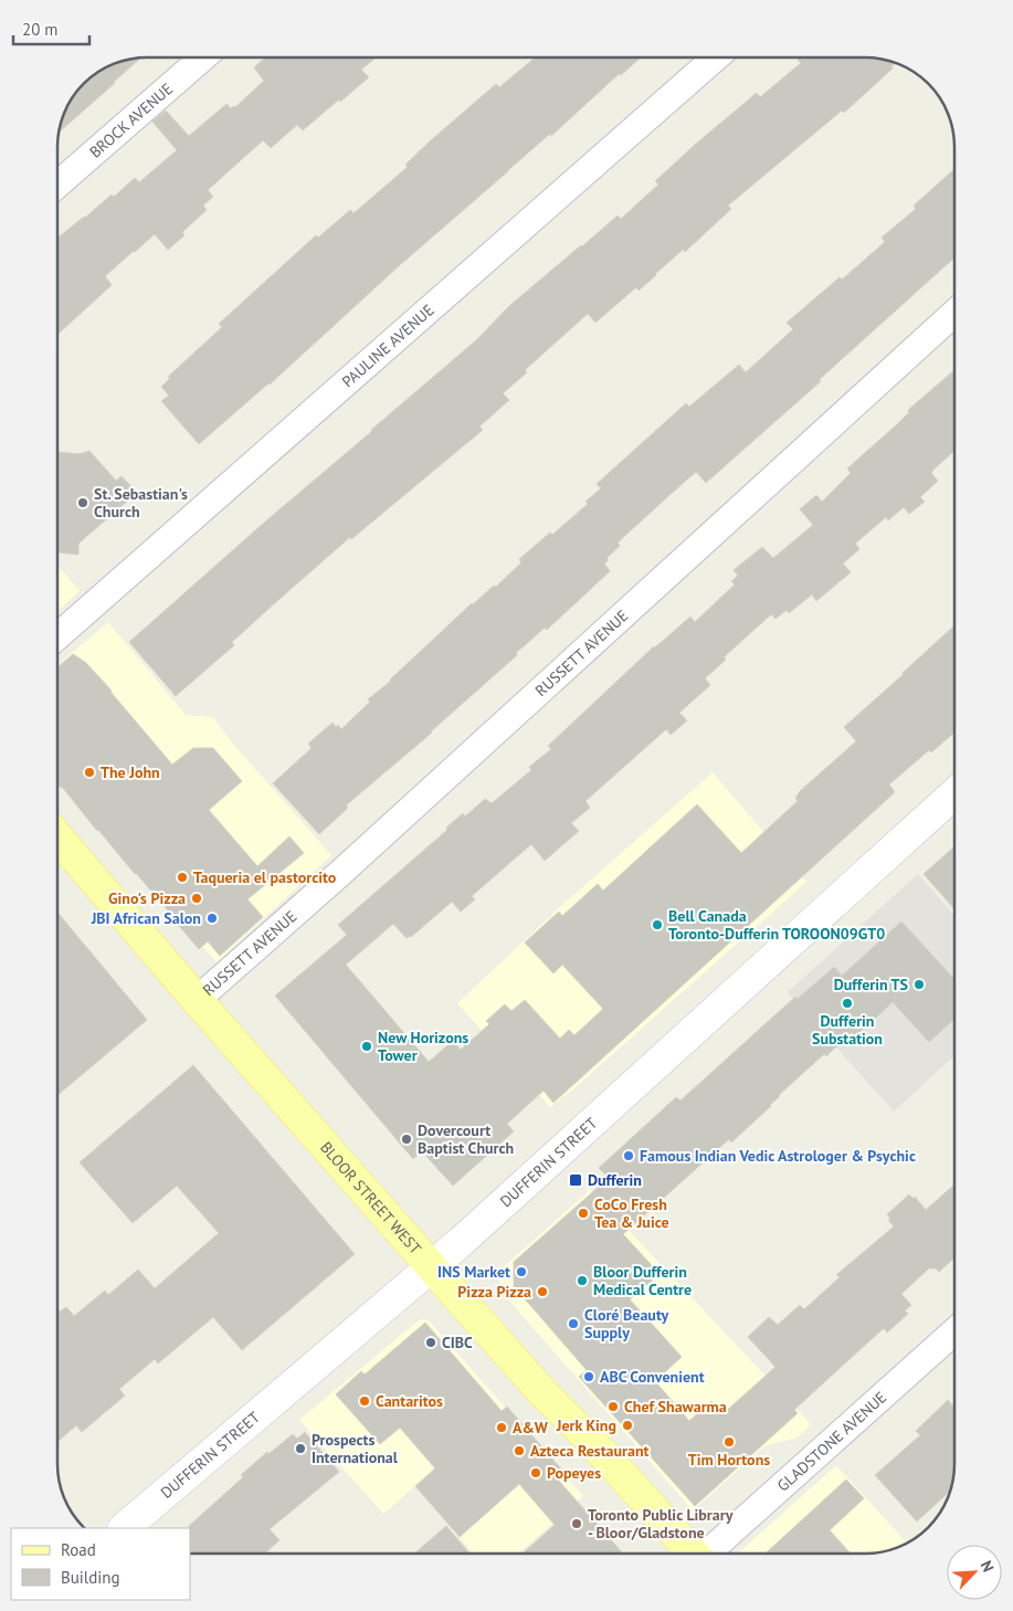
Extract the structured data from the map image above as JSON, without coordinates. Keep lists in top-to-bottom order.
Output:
{
  "streets": {
    "main road": ["DUFFERIN STREET", "BLOOR STREET WEST"],
    "street": [
      "BROCK AVENUE",
      "PAULINE AVENUE",
      "RUSSETT AVENUE",
      "GLADSTONE AVENUE"
    ]
  },
  "crossings": [
    ["RUSSETT AVENUE", "BLOOR STREET WEST"],
    ["DUFFERIN STREET", "BLOOR STREET WEST"]
  ],
  "places": {
    "other": [
      "St. Sebastian's Church",
      "The John",
      "Taqueria el pastorcito",
      "Gino's Pizza",
      "JBI African Salon",
      "Bell Canada Toronto-Dufferin TOROON09GT0",
      "Dufferin TS",
      "Dufferin Substation",
      "New Horizons Tower",
      "Dovercourt Baptist Church",
      "Famous Indian Vedic Astrologer & Psychic",
      "CoCo Fresh Tea & Juice",
      "INS Market",
      "Bloor Dufferin Medical Centre",
      "Pizza Pizza",
      "Cloré Beauty Supply",
      "CIBC",
      "ABC Convenient",
      "Cantaritos",
      "Chef Shawarma",
      "Jerk King",
      "A&W",
      "Tim Hortons",
      "Prospects International",
      "Azteca Restaurant",
      "Popeyes",
      "Toronto Public Library - Bloor/Gladstone"
    ],
    "transit": ["Dufferin"]
  },
  "legend": ["Road", "Building"],
  "scale_bar": "20 m",
  "north": "top right"
}
